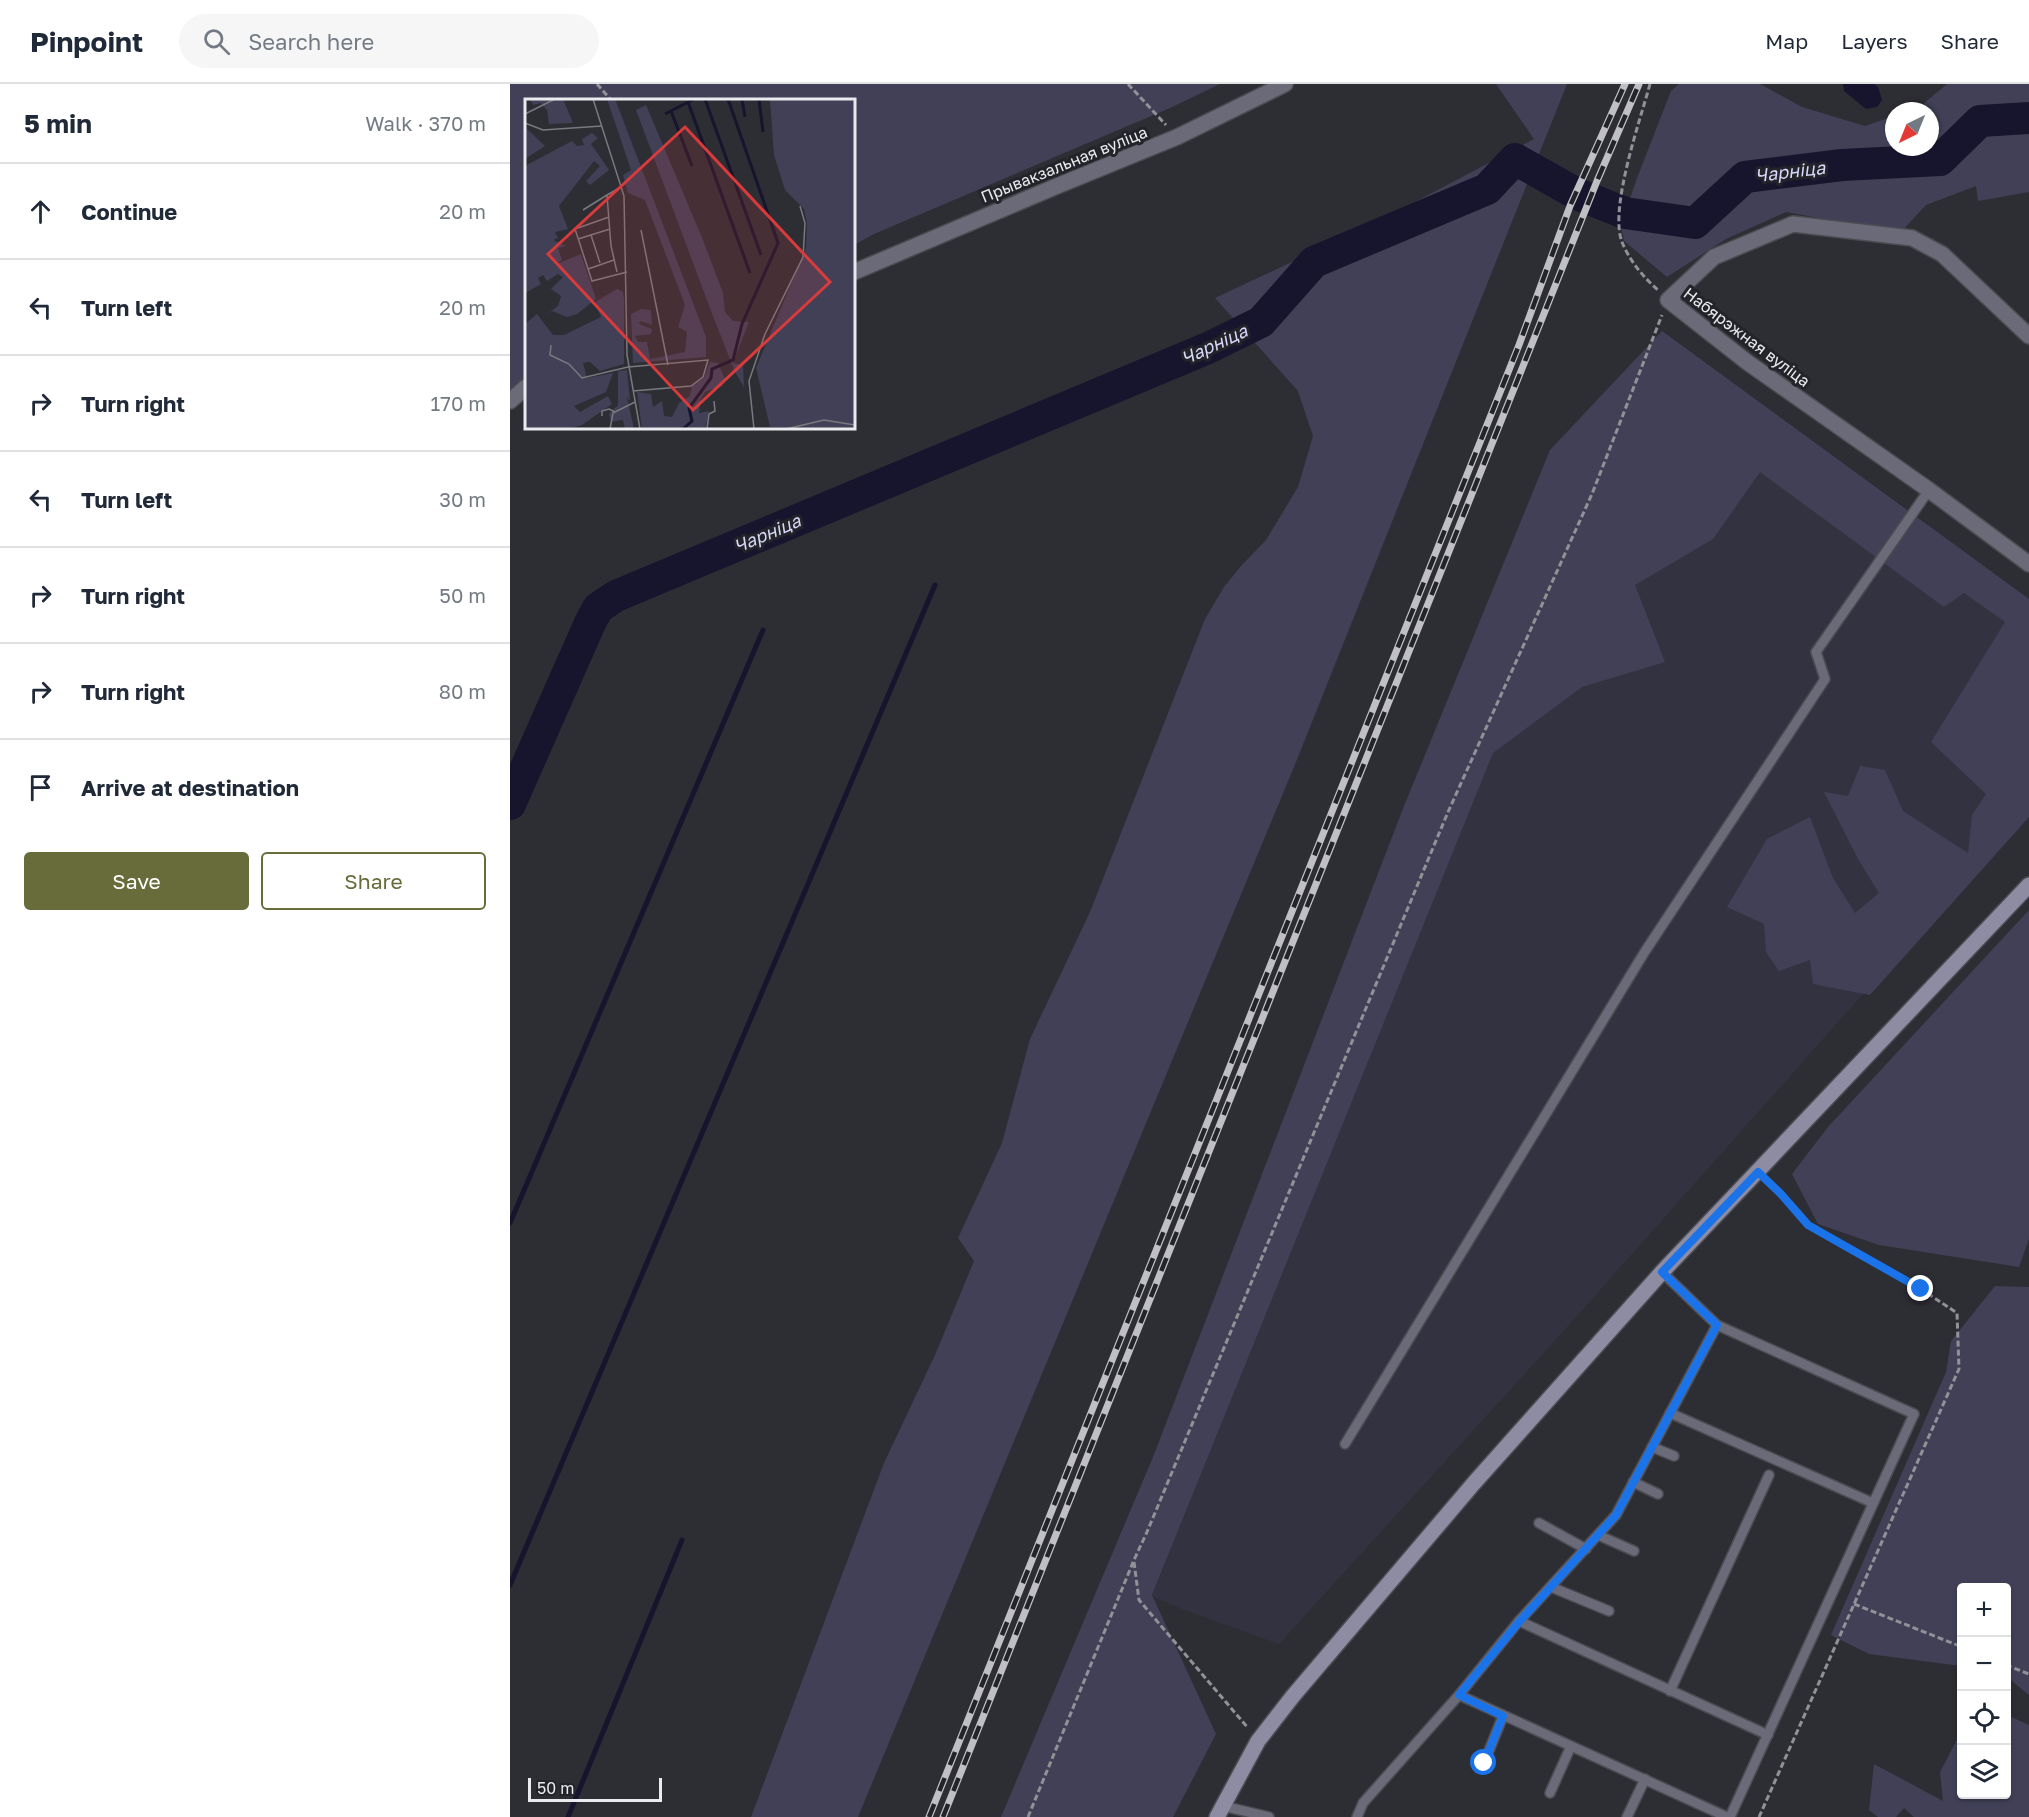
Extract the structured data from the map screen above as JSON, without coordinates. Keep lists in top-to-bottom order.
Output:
{
  "streets": {
    "street": ["Прывакзальная вуліца", "Набярэжная вуліца"]
  },
  "water": ["Чарніца"],
  "scale_bar": "50 m",
  "north": "bottom left",
  "page": {
    "header": "Pinpoint",
    "search": "Search here",
    "nav": ["Map", "Layers", "Share"],
    "heading": ["5 min", "Walk · 370 m"],
    "list": [
      ["Continue", "20 m"],
      ["Turn left", "20 m"],
      ["Turn right", "170 m"],
      ["Turn left", "30 m"],
      ["Turn right", "50 m"],
      ["Turn right", "80 m"],
      "Arrive at destination"
    ],
    "buttons": ["Save", "Share"],
    "map_buttons": ["+", "−"],
    "scale": "50 m"
  }
}
